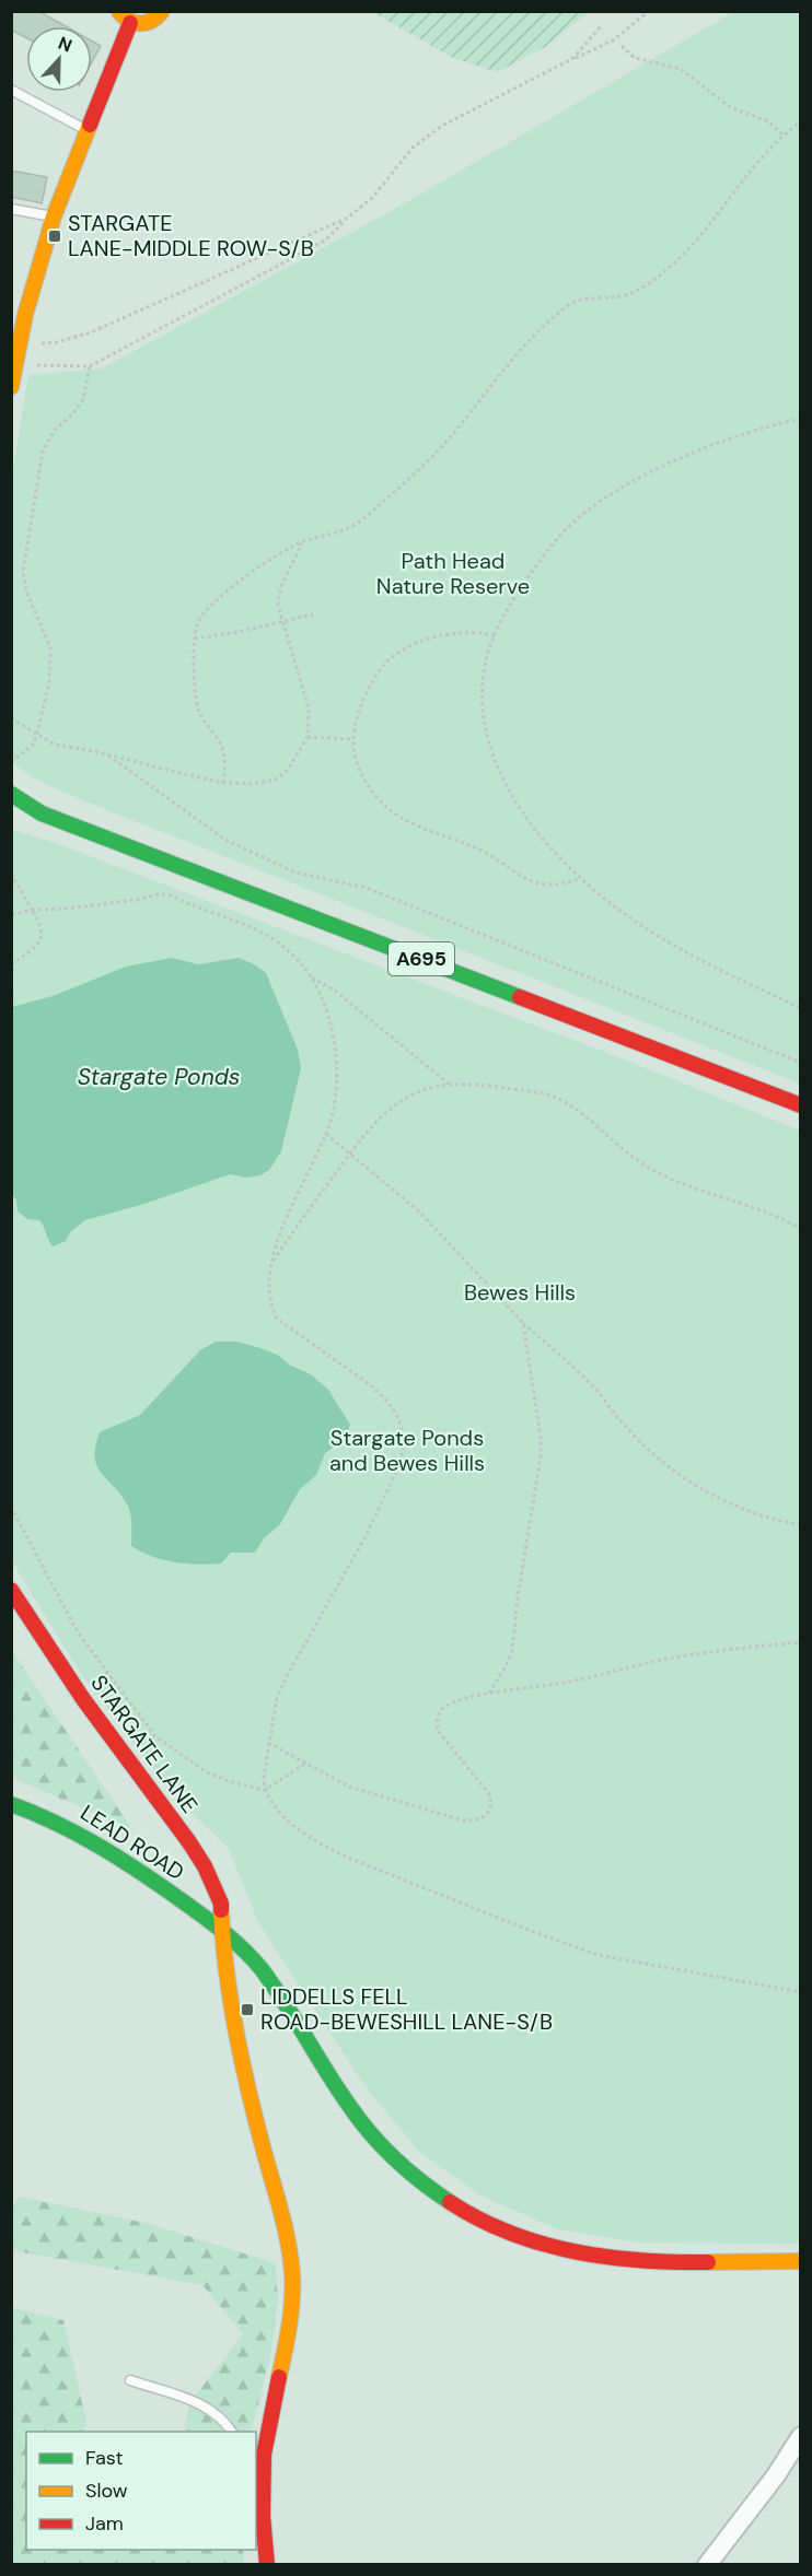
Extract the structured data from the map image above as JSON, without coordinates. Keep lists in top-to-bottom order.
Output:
{
  "streets": {
    "street": ["A695", "STARGATE LANE", "LEAD ROAD"]
  },
  "crossings": [
    ["STARGATE LANE", "LEAD ROAD"]
  ],
  "water": ["Stargate Ponds"],
  "parks": ["Path Head Nature Reserve", "Bewes Hills", "Stargate Ponds and Bewes Hills"],
  "places": {
    "transit": ["STARGATE LANE-MIDDLE ROW-S/B", "LIDDELLS FELL ROAD-BEWESHILL LANE-S/B"]
  },
  "legend": ["Fast", "Slow", "Jam"],
  "north": "top"
}
